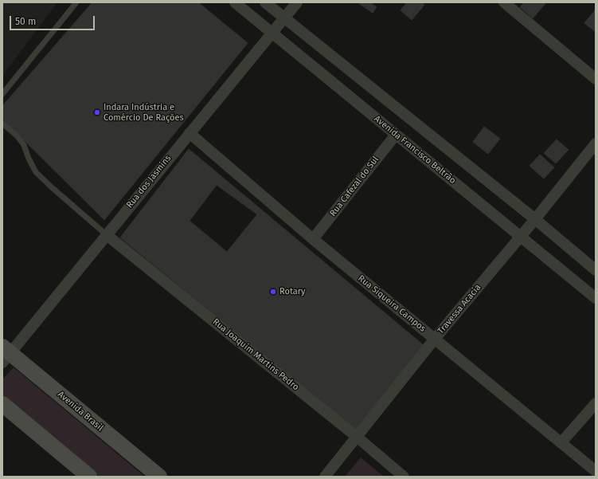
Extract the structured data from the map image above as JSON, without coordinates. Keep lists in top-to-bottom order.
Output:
{
  "streets": {
    "main road": ["Avenida Brasil"],
    "street": [
      "Avenida Francisco Beltrão",
      "Rua dos Jasmins",
      "Rua Cafezal do Sul",
      "Rua Siqueira Campos",
      "Travessa Acacia",
      "Rua Joaquim Martins Pedro"
    ]
  },
  "crossings": [
    ["Avenida Francisco Beltrão", "Rua dos Jasmins"],
    ["Avenida Francisco Beltrão", "Rua Cafezal do Sul"],
    ["Avenida Francisco Beltrão", "Travessa Acacia"],
    ["Rua dos Jasmins", "Rua Siqueira Campos"],
    ["Rua dos Jasmins", "Rua Joaquim Martins Pedro"],
    ["Rua dos Jasmins", "Avenida Brasil"],
    ["Rua Cafezal do Sul", "Rua Siqueira Campos"],
    ["Rua Siqueira Campos", "Travessa Acacia"],
    ["Travessa Acacia", "Rua Joaquim Martins Pedro"]
  ],
  "places": ["Indara Indústria e Comércio De Rações", "Rotary"],
  "scale_bar": "50 m"
}
